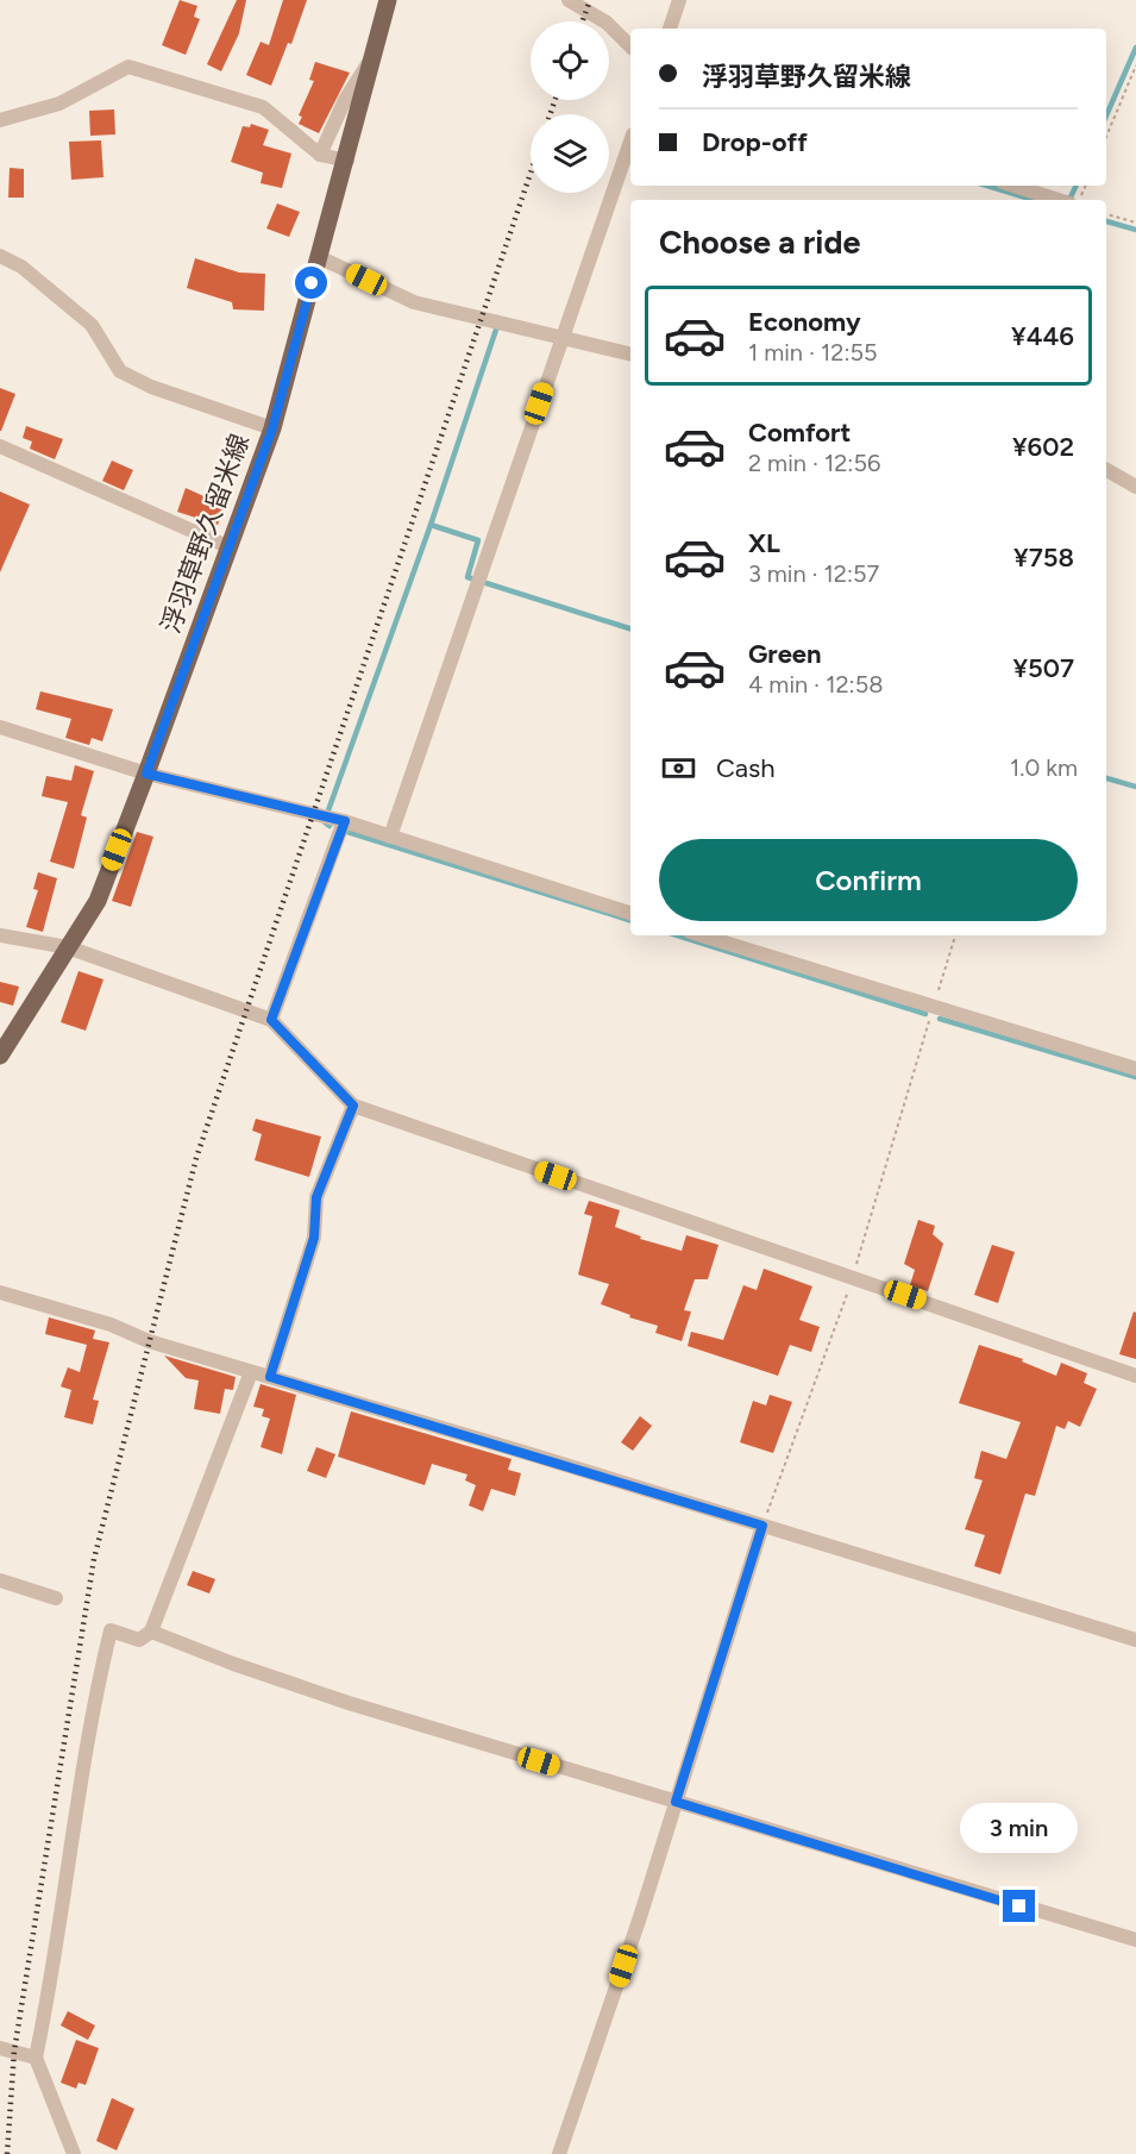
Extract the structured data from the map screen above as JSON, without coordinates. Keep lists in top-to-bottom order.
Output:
{
  "streets": {
    "main road": ["浮羽草野久留米線"]
  },
  "page": {
    "banner": ["浮羽草野久留米線", "Drop-off"],
    "heading": "Choose a ride",
    "list": [
      {
        "name": "Economy",
        "note": "1 min · 12:55",
        "value": "¥446"
      },
      {
        "name": "Comfort",
        "note": "2 min · 12:56",
        "value": "¥602"
      },
      {
        "name": "XL",
        "note": "3 min · 12:57",
        "value": "¥758"
      },
      {
        "name": "Green",
        "note": "4 min · 12:58",
        "value": "¥507"
      }
    ],
    "pay": ["Cash", "1.0 km"],
    "buttons": "Confirm",
    "bubble": "3 min"
  }
}
